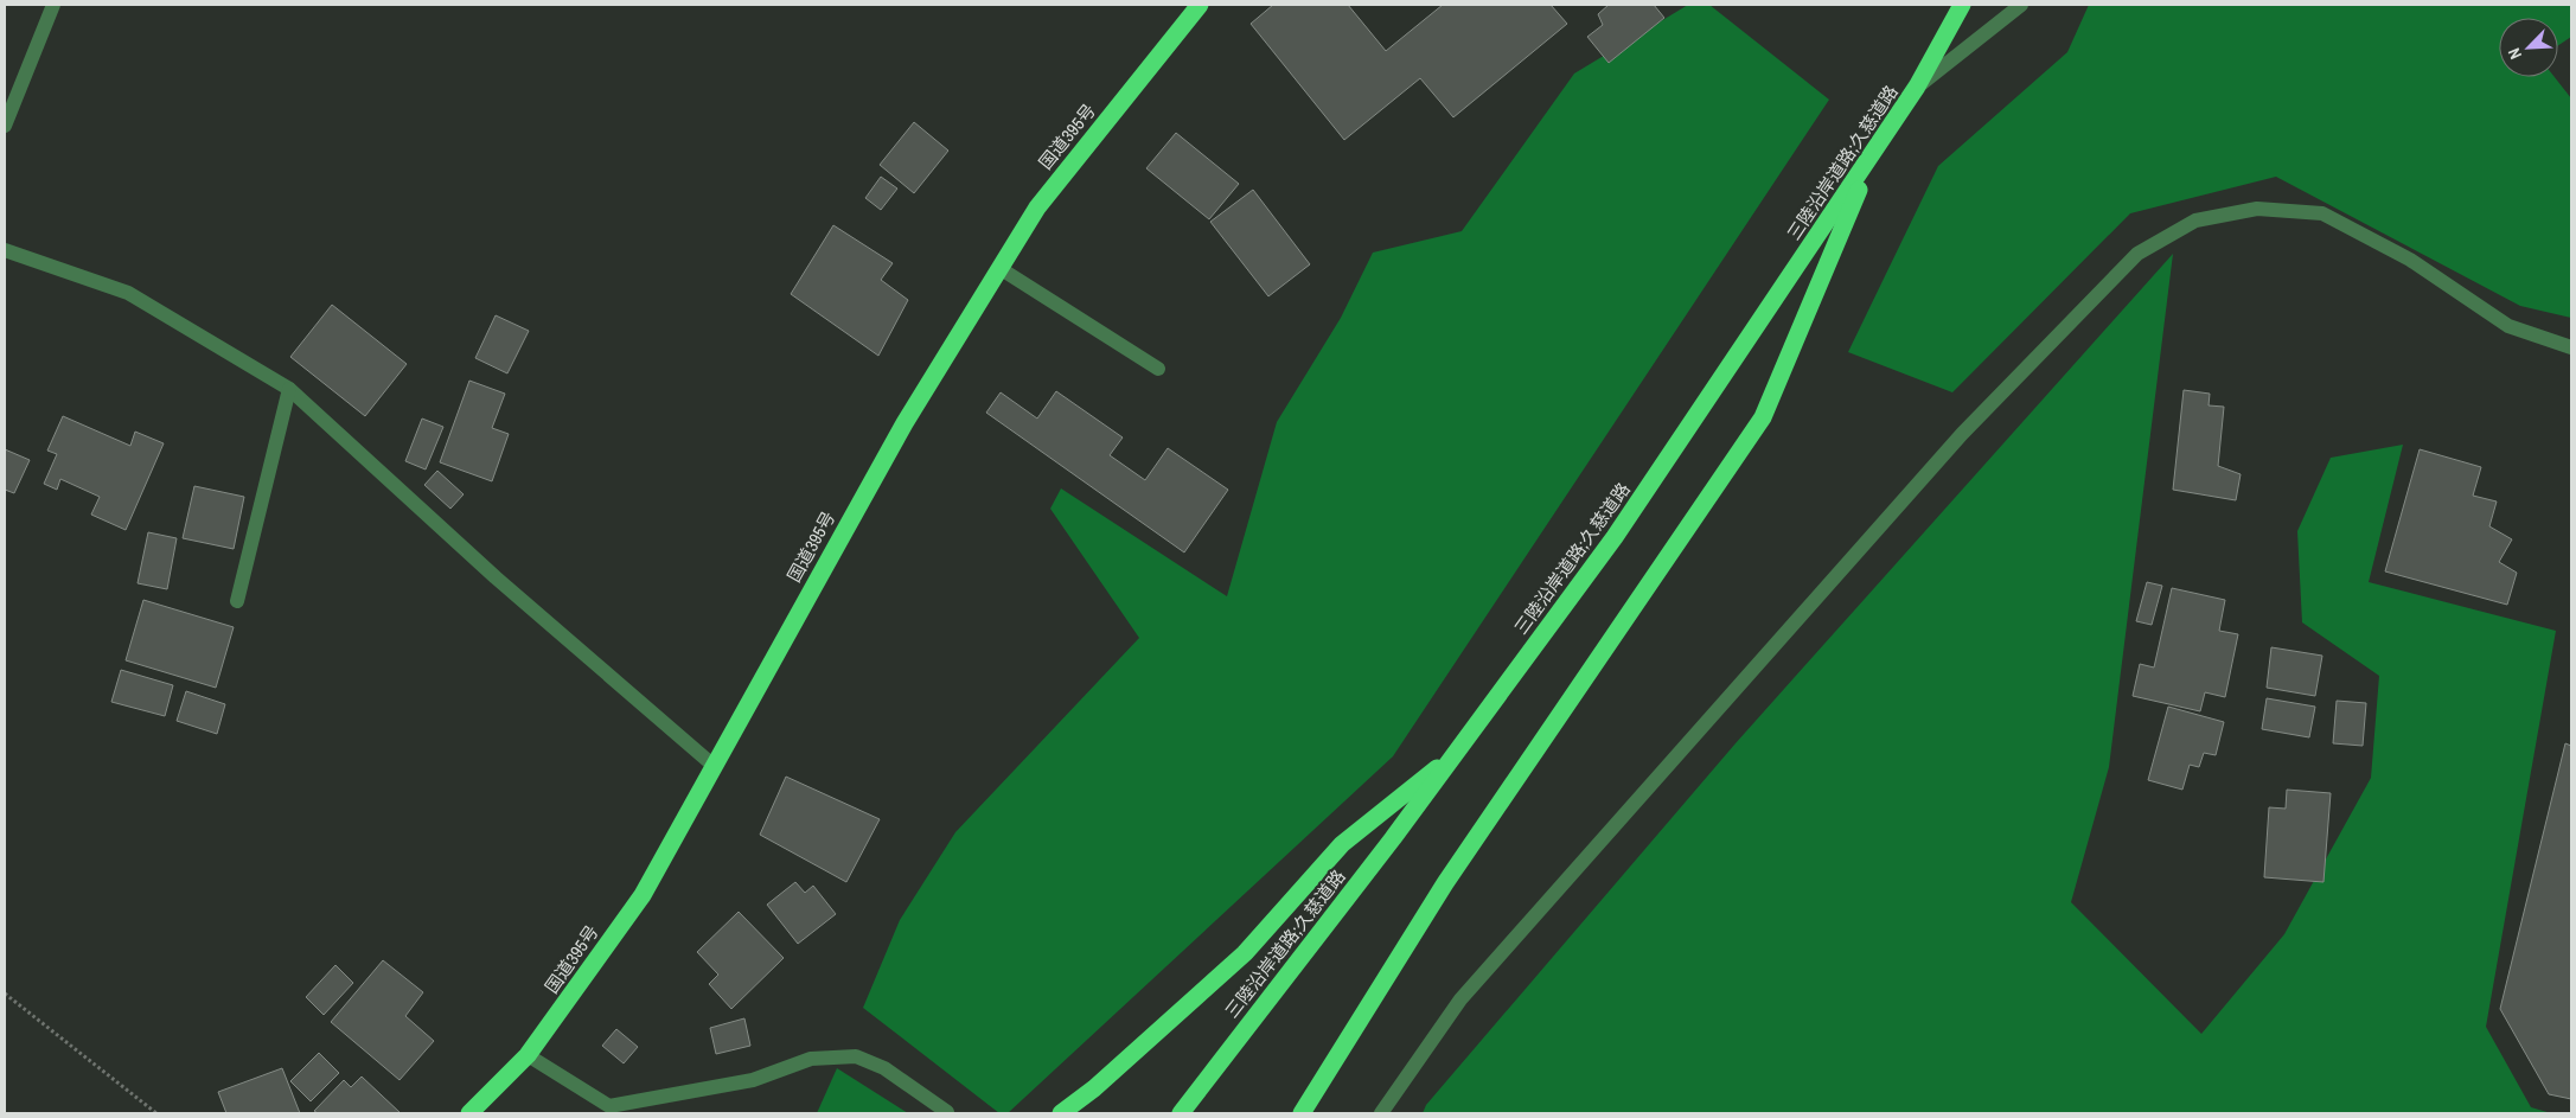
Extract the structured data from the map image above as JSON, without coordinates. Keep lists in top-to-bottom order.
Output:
{
  "streets": {
    "highway": ["国道395号", "三陸沿岸道路;久慈道路"]
  },
  "north": "bottom left"
}
